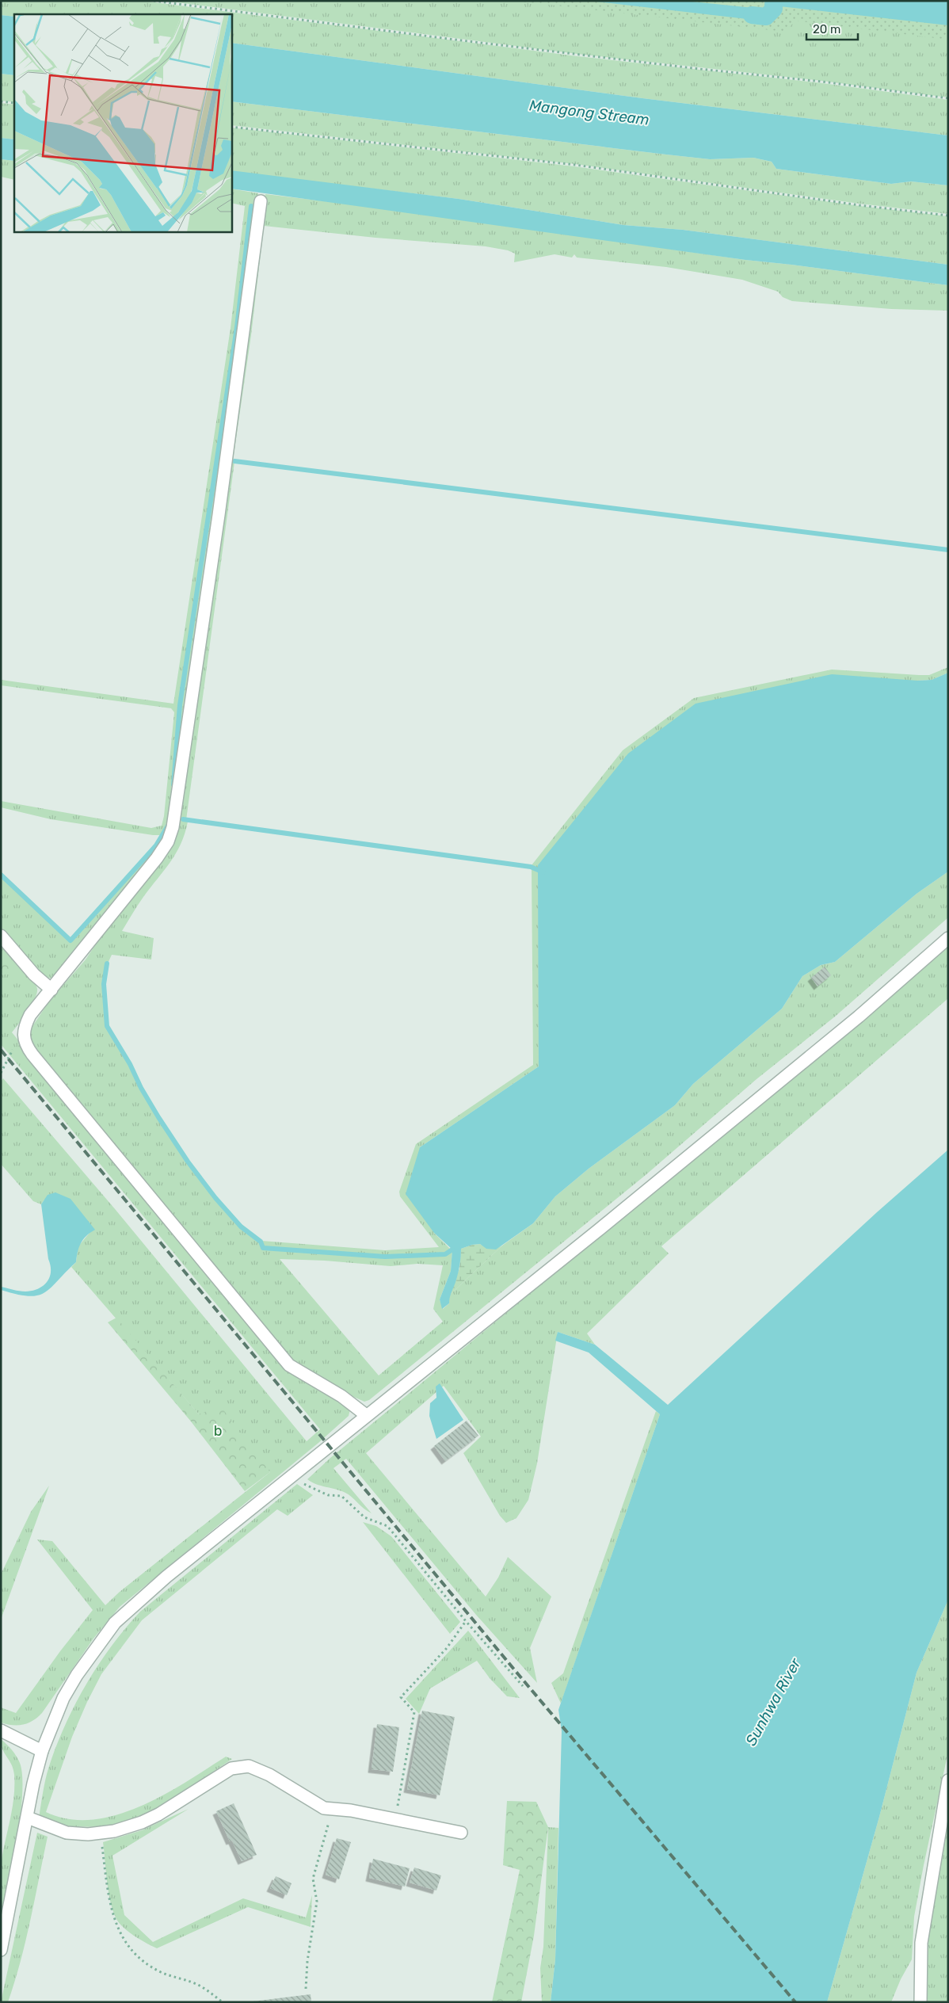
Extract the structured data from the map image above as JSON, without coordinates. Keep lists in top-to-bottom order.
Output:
{
  "water": ["Mangong Stream", "Sunhwa River"],
  "parks": ["b"],
  "scale_bar": "20 m"
}
